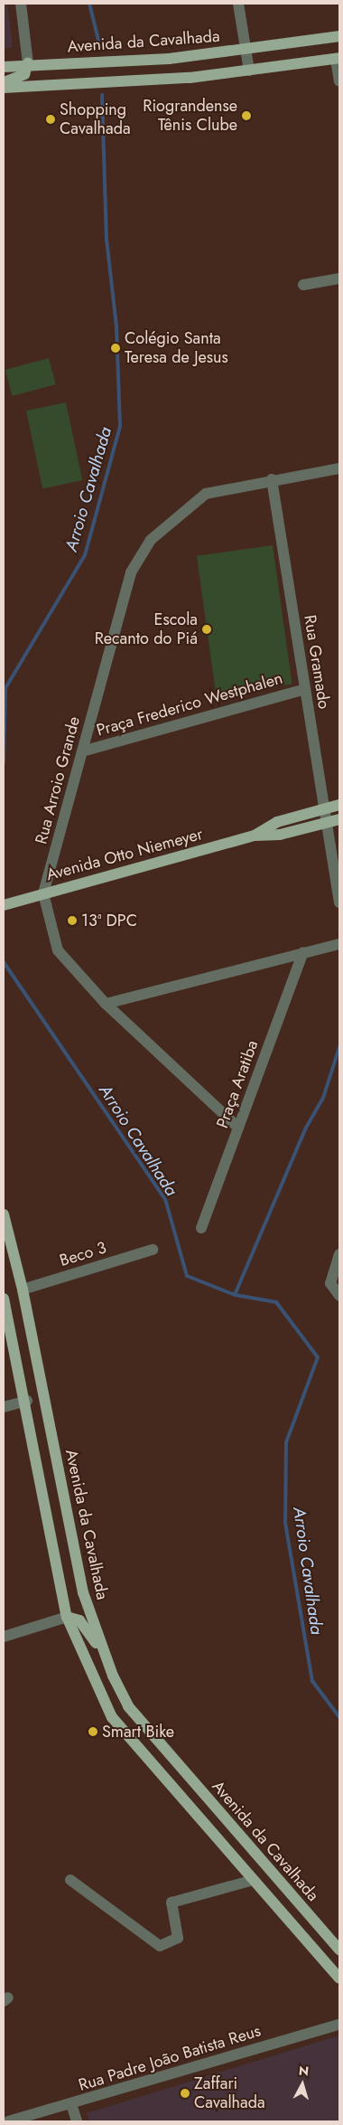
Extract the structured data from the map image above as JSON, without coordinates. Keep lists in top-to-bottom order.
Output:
{
  "streets": {
    "main road": ["Avenida da Cavalhada", "Avenida Otto Niemeyer"],
    "street": [
      "Rua Gramado",
      "Praça Frederico Westphalen",
      "Rua Arroio Grande",
      "Praça Aratiba",
      "Beco 3",
      "Rua Padre João Batista Reus"
    ]
  },
  "crossings": [
    ["Avenida da Cavalhada", "Beco 3"],
    ["Rua Gramado", "Praça Frederico Westphalen"],
    ["Rua Gramado", "Rua Arroio Grande"],
    ["Rua Gramado", "Avenida Otto Niemeyer"],
    ["Praça Frederico Westphalen", "Rua Arroio Grande"],
    ["Rua Arroio Grande", "Avenida Otto Niemeyer"],
    ["Rua Arroio Grande", "Praça Aratiba"]
  ],
  "water": ["Arroio Cavalhada"],
  "places": [
    "Riograndense Tênis Clube",
    "Shopping Cavalhada",
    "Colégio Santa Teresa de Jesus",
    "Escola Recanto do Piá",
    "13ª DPC",
    "Smart Bike",
    "Zaffari Cavalhada"
  ],
  "north": "top"
}
